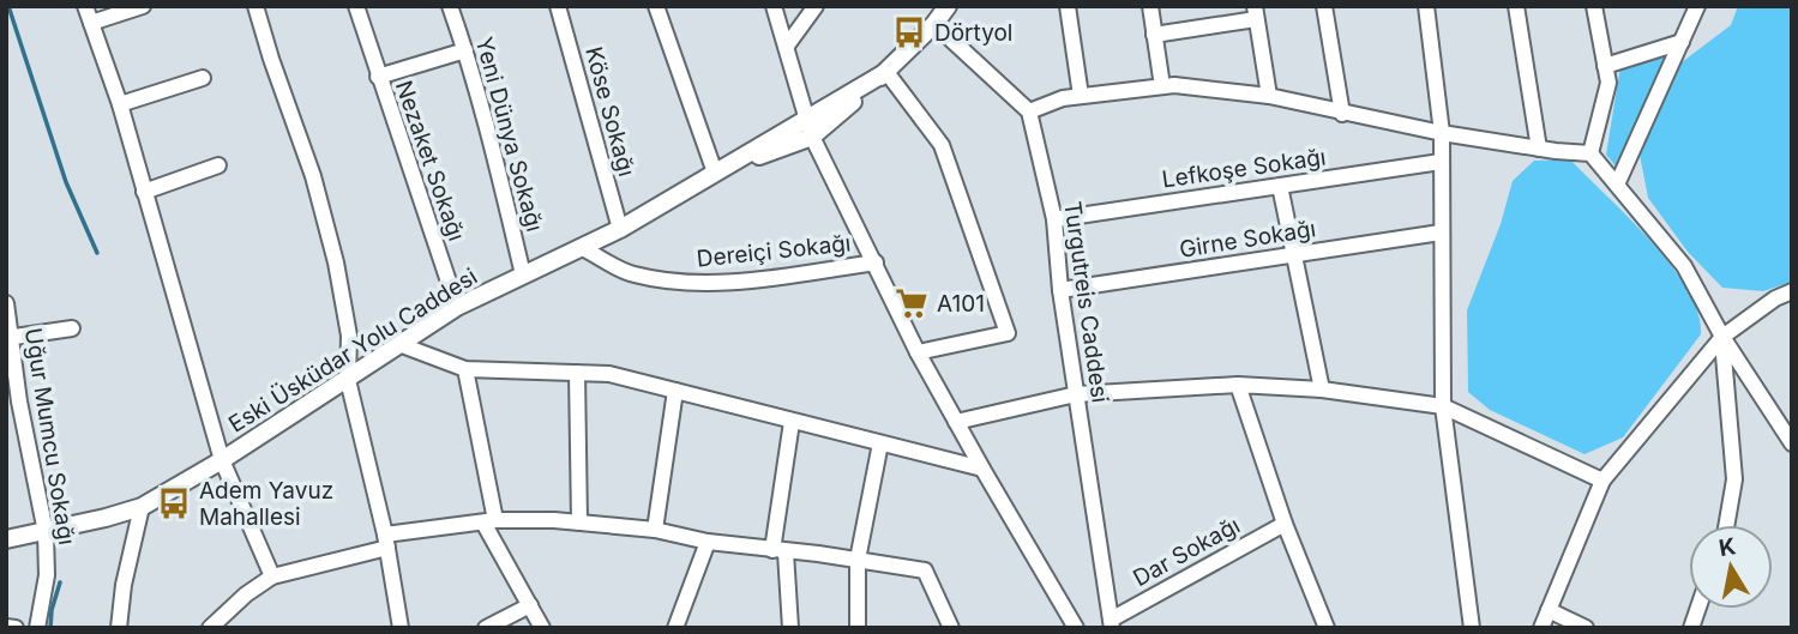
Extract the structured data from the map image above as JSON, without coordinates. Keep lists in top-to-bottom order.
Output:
{
  "streets": {
    "street": [
      "Köse Sokağı",
      "Yeni Dünya Sokağı",
      "Nezaket Sokağı",
      "Lefkoşe Sokağı",
      "Girne Sokağı",
      "Dereiçi Sokağı",
      "Turgutreis Caddesi",
      "Eski Üsküdar Yolu Caddesi",
      "Uğur Mumcu Sokağı",
      "Dar Sokağı"
    ]
  },
  "crossings": [
    ["Köse Sokağı", "Eski Üsküdar Yolu Caddesi"],
    ["Yeni Dünya Sokağı", "Nezaket Sokağı"],
    ["Yeni Dünya Sokağı", "Eski Üsküdar Yolu Caddesi"],
    ["Nezaket Sokağı", "Eski Üsküdar Yolu Caddesi"],
    ["Lefkoşe Sokağı", "Turgutreis Caddesi"],
    ["Girne Sokağı", "Turgutreis Caddesi"],
    ["Dereiçi Sokağı", "Eski Üsküdar Yolu Caddesi"],
    ["Turgutreis Caddesi", "Dar Sokağı"],
    ["Eski Üsküdar Yolu Caddesi", "Uğur Mumcu Sokağı"]
  ],
  "places": {
    "bus stop": ["Dörtyol", "Adem Yavuz Mahallesi"],
    "supermarket": ["A101"]
  },
  "north": "top"
}
